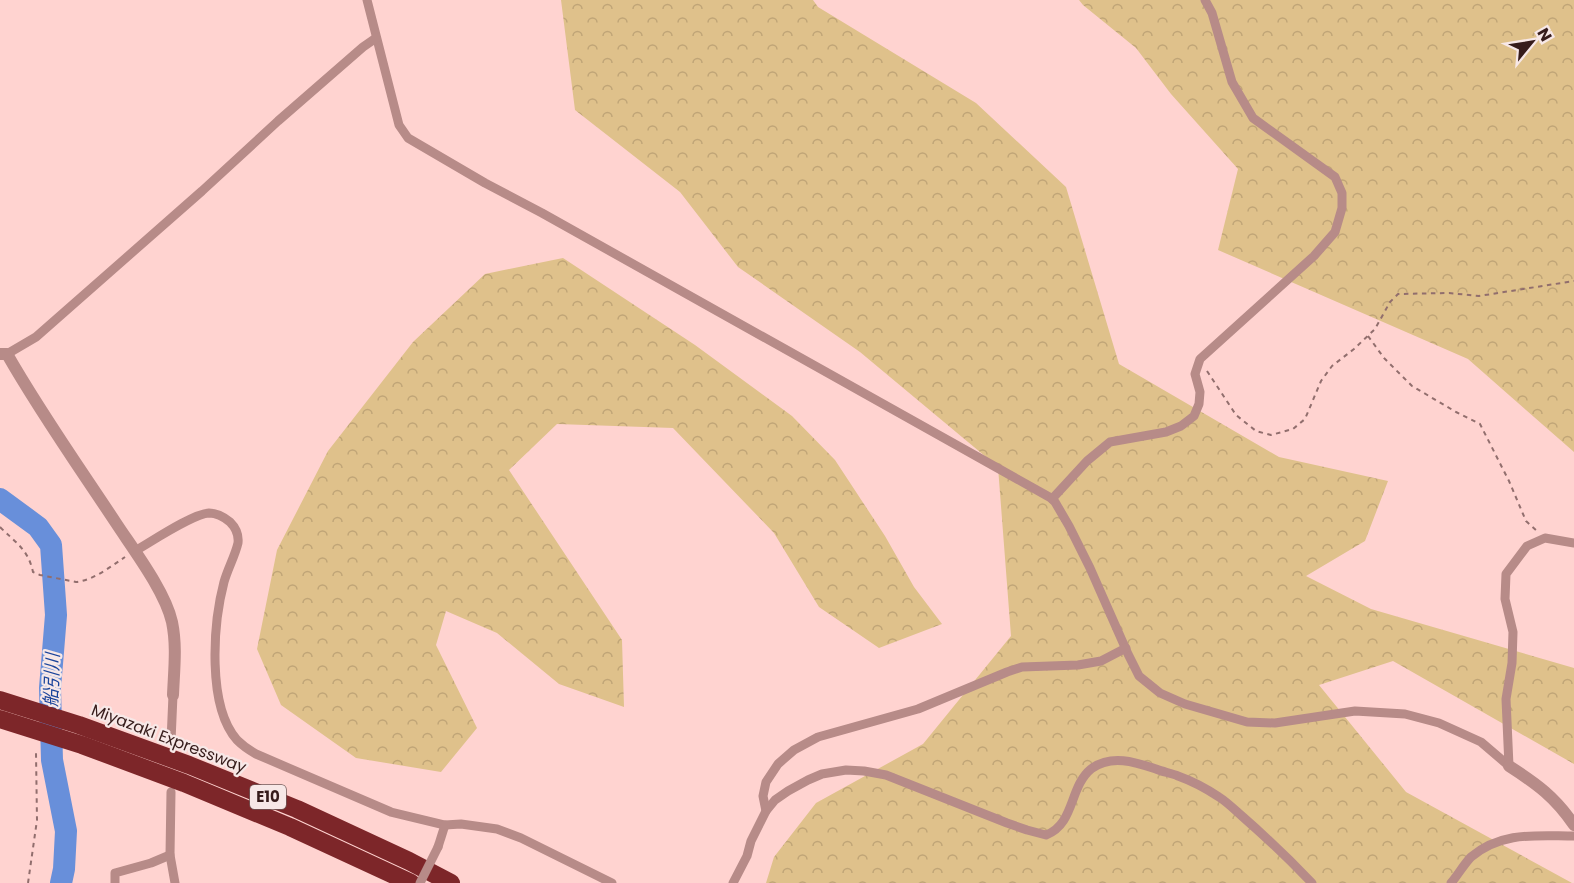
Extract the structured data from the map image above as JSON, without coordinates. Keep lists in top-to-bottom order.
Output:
{
  "streets": {
    "highway": ["Miyazaki Expressway", "E10"]
  },
  "water": ["船引川"],
  "north": "top right"
}
